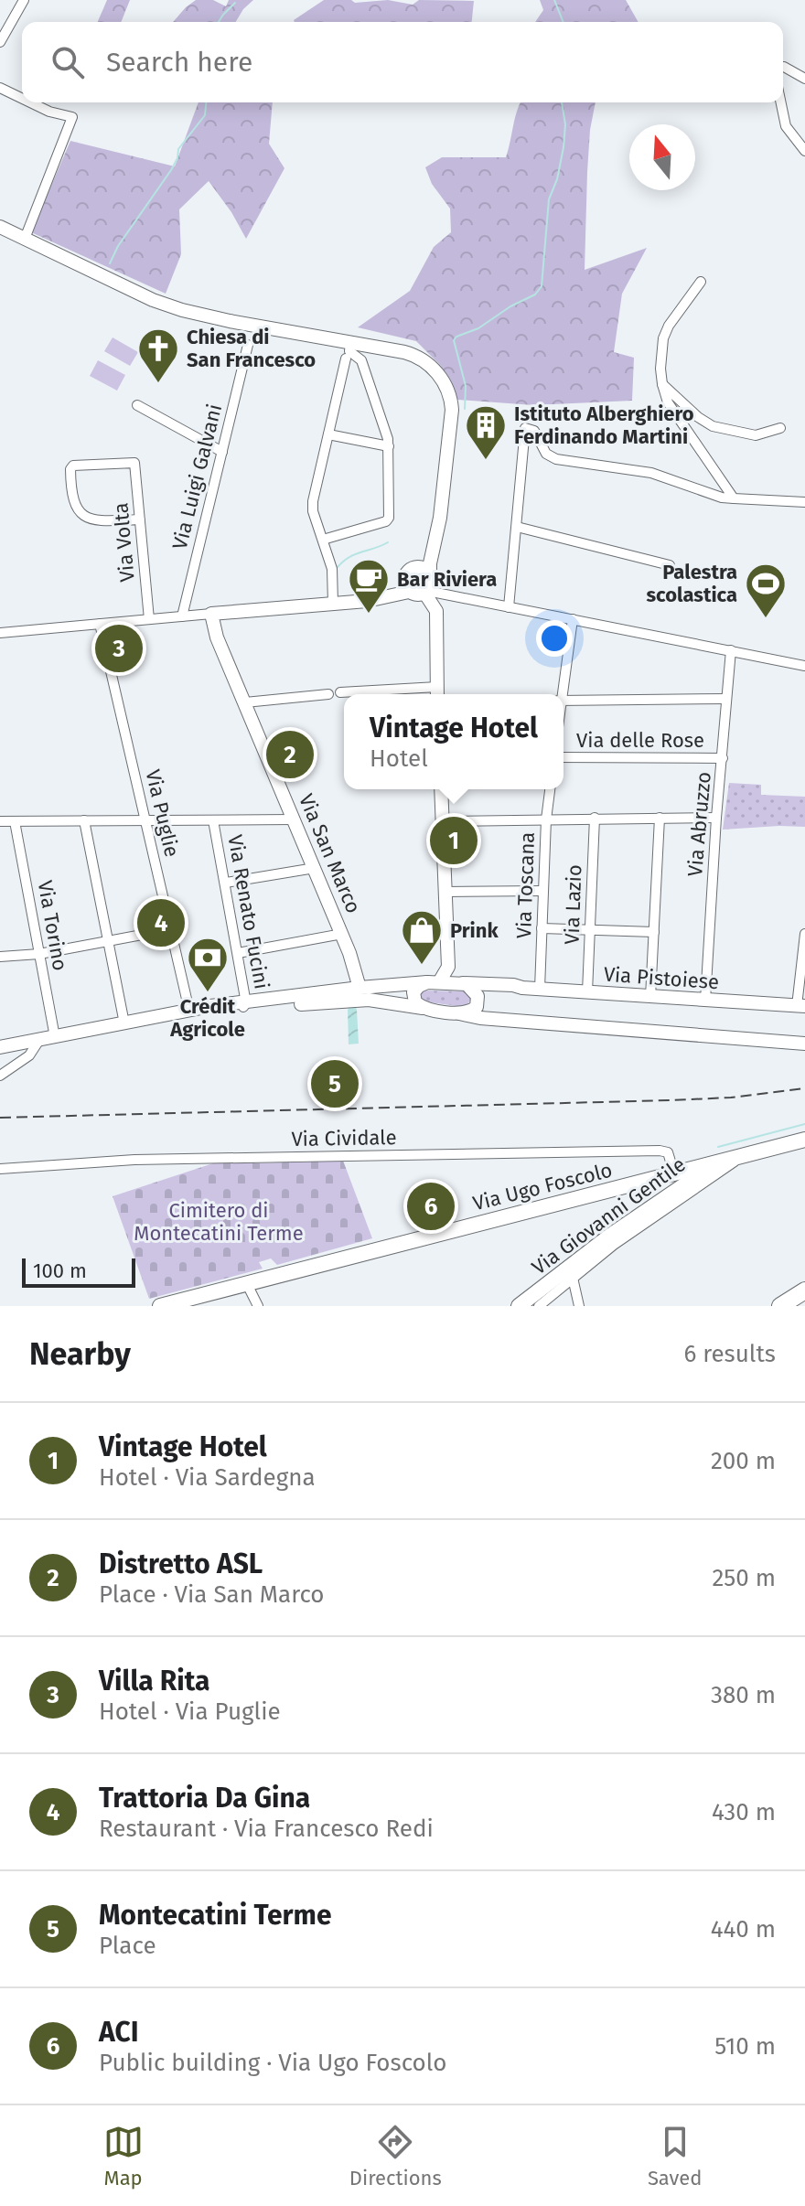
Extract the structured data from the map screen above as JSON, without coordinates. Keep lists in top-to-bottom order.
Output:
{
  "streets": {
    "main road": [
      "Via San Marco",
      "Via Pistoiese",
      "Via Ugo Foscolo",
      "Via Giovanni Gentile"
    ],
    "street": [
      "Via Luigi Galvani",
      "Via Volta",
      "Via delle Rose",
      "Via Puglie",
      "Via Abruzzo",
      "Via Toscana",
      "Via Lazio",
      "Via Renato Fucini",
      "Via Torino",
      "Via Cividale"
    ]
  },
  "crossings": [
    ["Via delle Rose", "Via Abruzzo"],
    ["Via Abruzzo", "Via Pistoiese"],
    ["Via Toscana", "Via Pistoiese"],
    ["Via Lazio", "Via Pistoiese"],
    ["Via Cividale", "Via Ugo Foscolo"],
    ["Via Ugo Foscolo", "Via Giovanni Gentile"]
  ],
  "parks": ["Cimitero di Montecatini Terme"],
  "places": {
    "church": ["Chiesa di San Francesco"],
    "building": ["Istituto Alberghiero Ferdinando Martini"],
    "cafe": ["Bar Riviera"],
    "sports": ["Palestra scolastica"],
    "shop": ["Prink"],
    "bank": ["Crédit Agricole"]
  },
  "scale_bar": "100 m",
  "north": "top",
  "page": {
    "search": "Search here",
    "pins": [
      "3",
      "2",
      "1",
      "4",
      "5",
      "6"
    ],
    "popup": ["Vintage Hotel", "Hotel"],
    "scale": "100 m",
    "heading": ["Nearby", "6 results"],
    "list": [
      {
        "mark": "1",
        "name": "Vintage Hotel",
        "note": "Hotel · Via Sardegna",
        "value": "200 m"
      },
      {
        "mark": "2",
        "name": "Distretto ASL",
        "note": "Place · Via San Marco",
        "value": "250 m"
      },
      {
        "mark": "3",
        "name": "Villa Rita",
        "note": "Hotel · Via Puglie",
        "value": "380 m"
      },
      {
        "mark": "4",
        "name": "Trattoria Da Gina",
        "note": "Restaurant · Via Francesco Redi",
        "value": "430 m"
      },
      {
        "mark": "5",
        "name": "Montecatini Terme",
        "note": "Place",
        "value": "440 m"
      },
      {
        "mark": "6",
        "name": "ACI",
        "note": "Public building · Via Ugo Foscolo",
        "value": "510 m"
      }
    ],
    "nav": ["Map", "Directions", "Saved"]
  }
}
